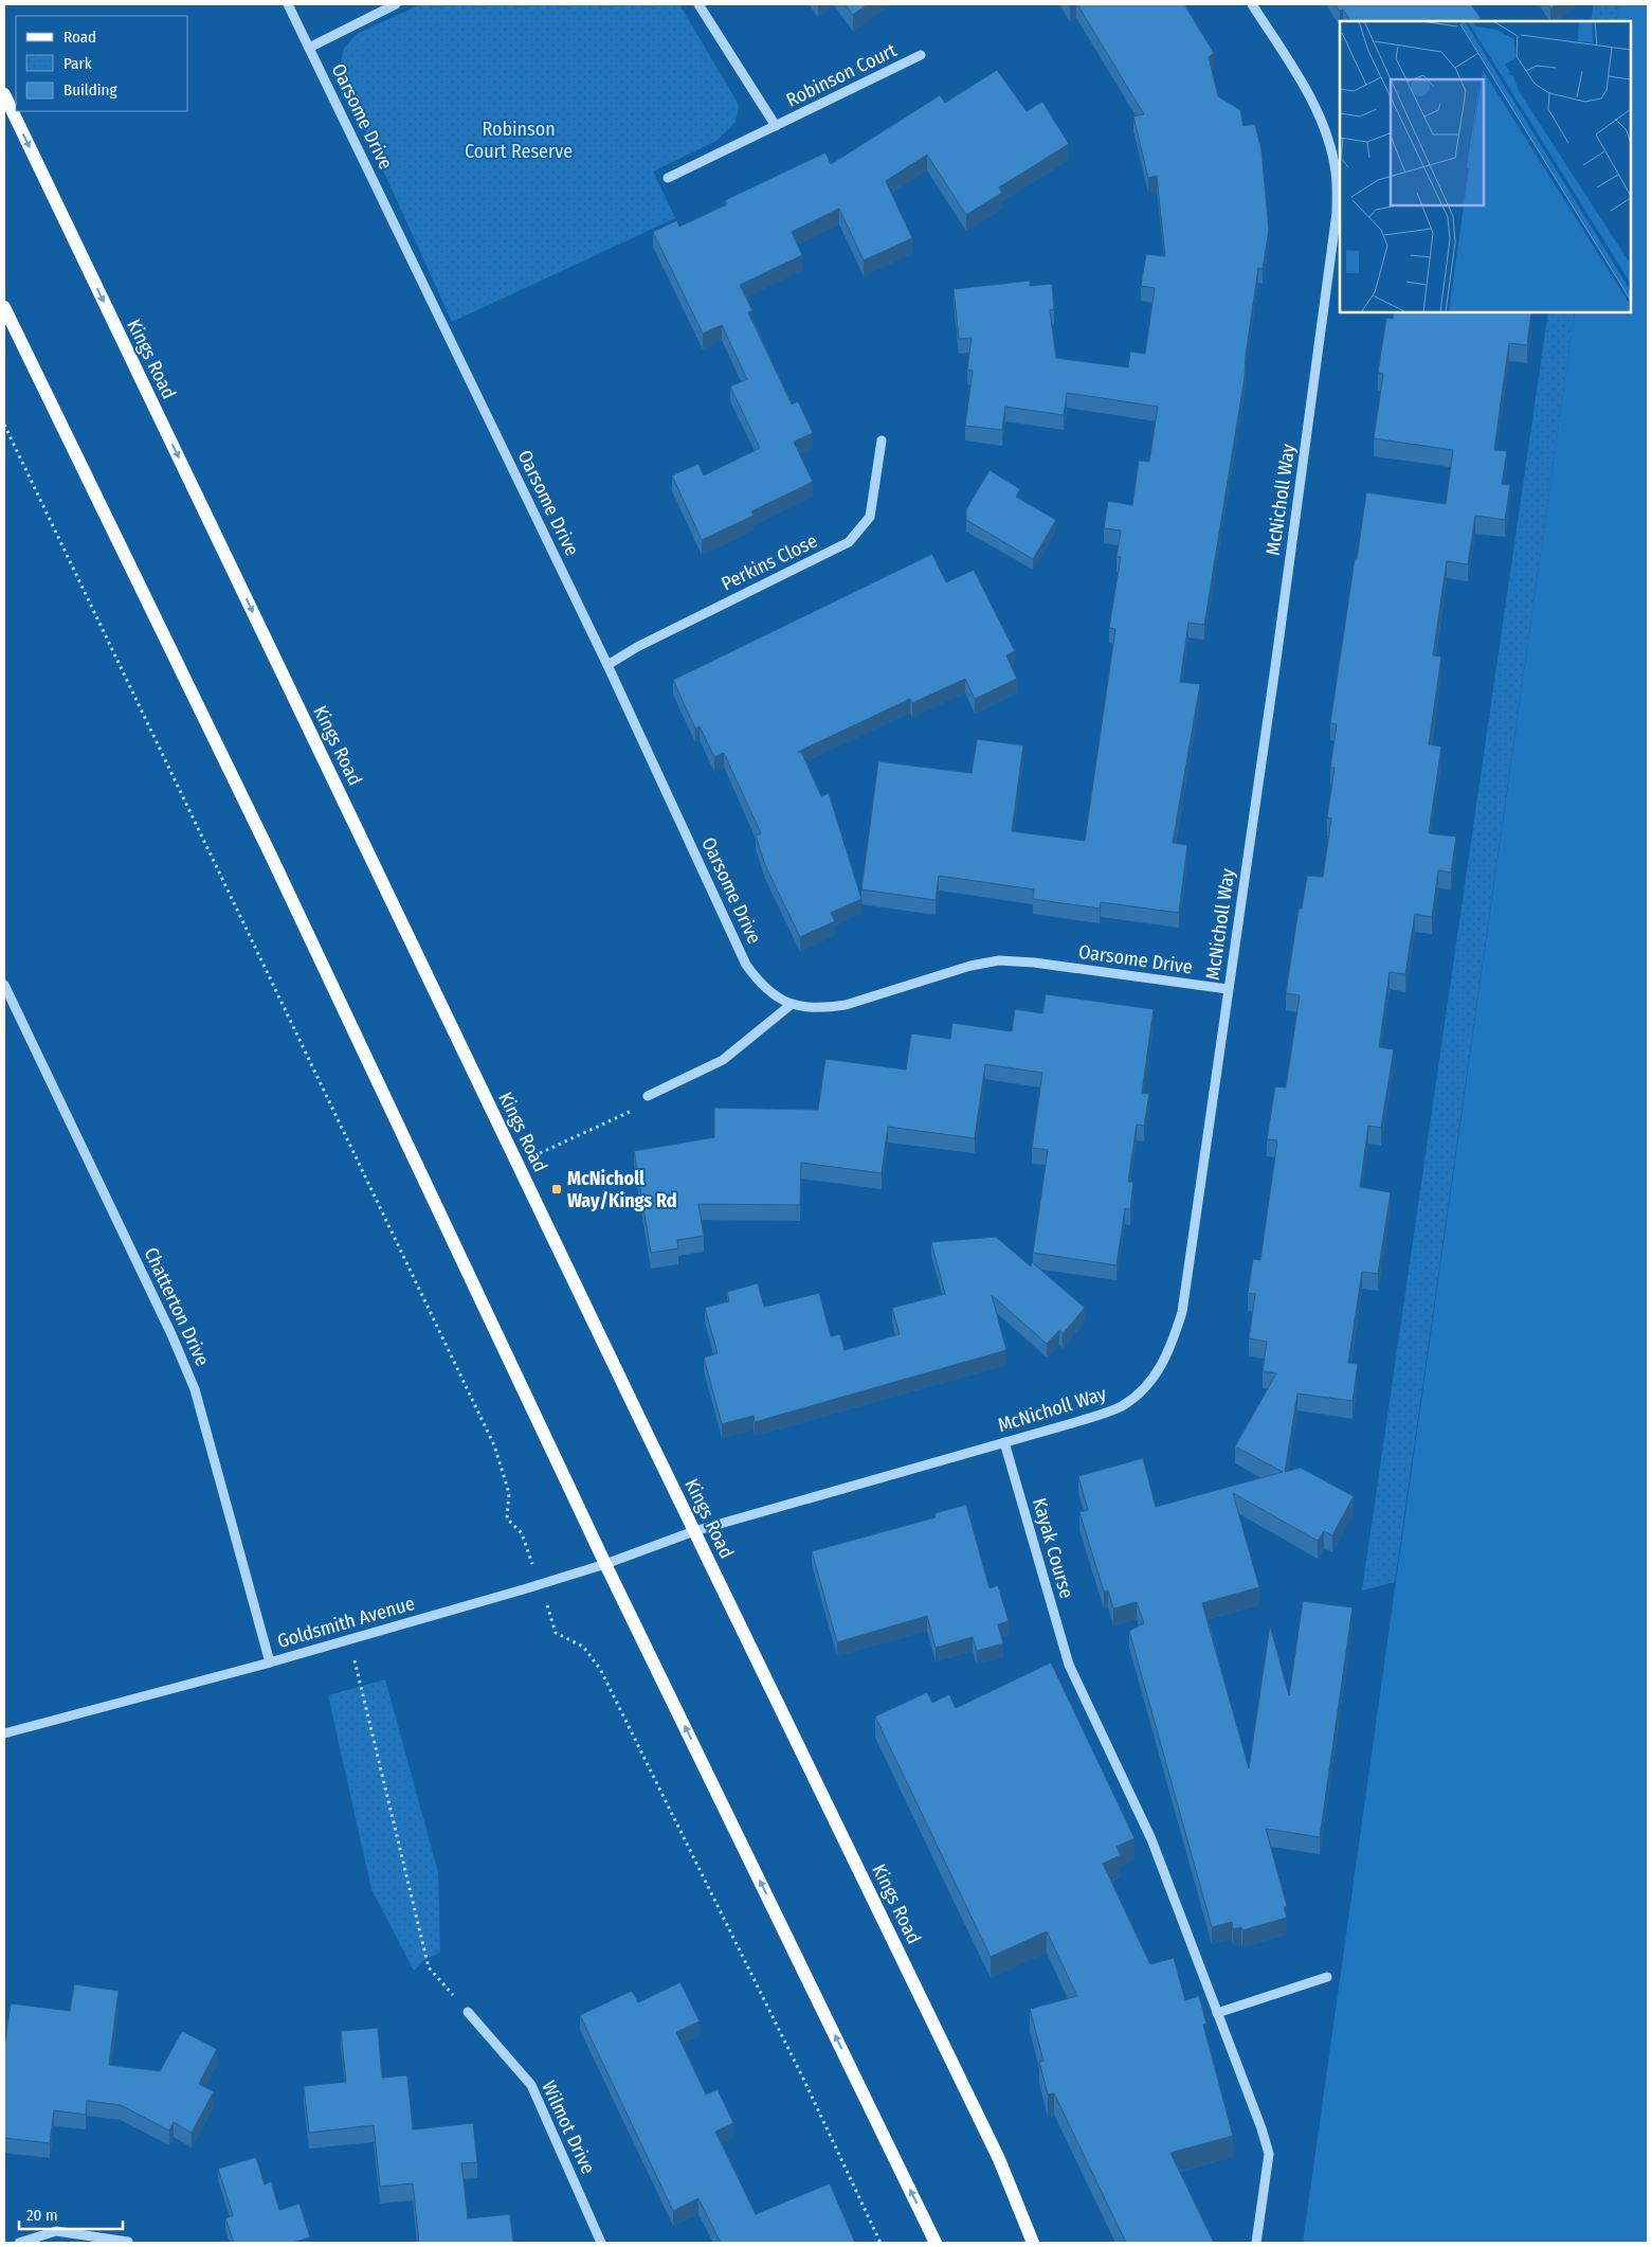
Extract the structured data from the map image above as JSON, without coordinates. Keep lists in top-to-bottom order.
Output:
{
  "streets": {
    "main road": ["Kings Road"],
    "street": [
      "Robinson Court",
      "Oarsome Drive",
      "McNicholl Way",
      "Perkins Close",
      "Chatterton Drive",
      "Kayak Course",
      "Goldsmith Avenue",
      "Wilmot Drive"
    ]
  },
  "crossings": [
    ["Oarsome Drive", "McNicholl Way"],
    ["Oarsome Drive", "Perkins Close"],
    ["Kings Road", "McNicholl Way"],
    ["Kings Road", "Goldsmith Avenue"],
    ["McNicholl Way", "Kayak Course"],
    ["McNicholl Way", "Goldsmith Avenue"],
    ["Chatterton Drive", "Goldsmith Avenue"]
  ],
  "parks": ["Robinson Court Reserve"],
  "places": {
    "transit": ["McNicholl Way/Kings Rd"]
  },
  "legend": ["Road", "Park", "Building"],
  "scale_bar": "20 m"
}
